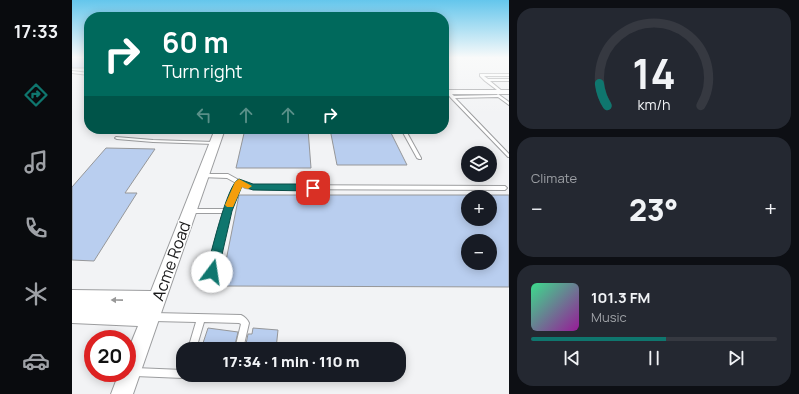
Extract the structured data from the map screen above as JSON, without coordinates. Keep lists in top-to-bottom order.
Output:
{
  "streets": {
    "street": ["Acme Road"]
  },
  "page": {
    "tabs": "17:33",
    "turn": ["60 m", "Turn right"],
    "tile": "Climate",
    "map_buttons": ["+", "−"],
    "heat": ["−", "23°", "+"],
    "song": ["101.3 FM", "Music"],
    "limit": "20",
    "trip": "17:34 · 1 min · 110 m",
    "gauge": ["14", "km/h"]
  }
}
